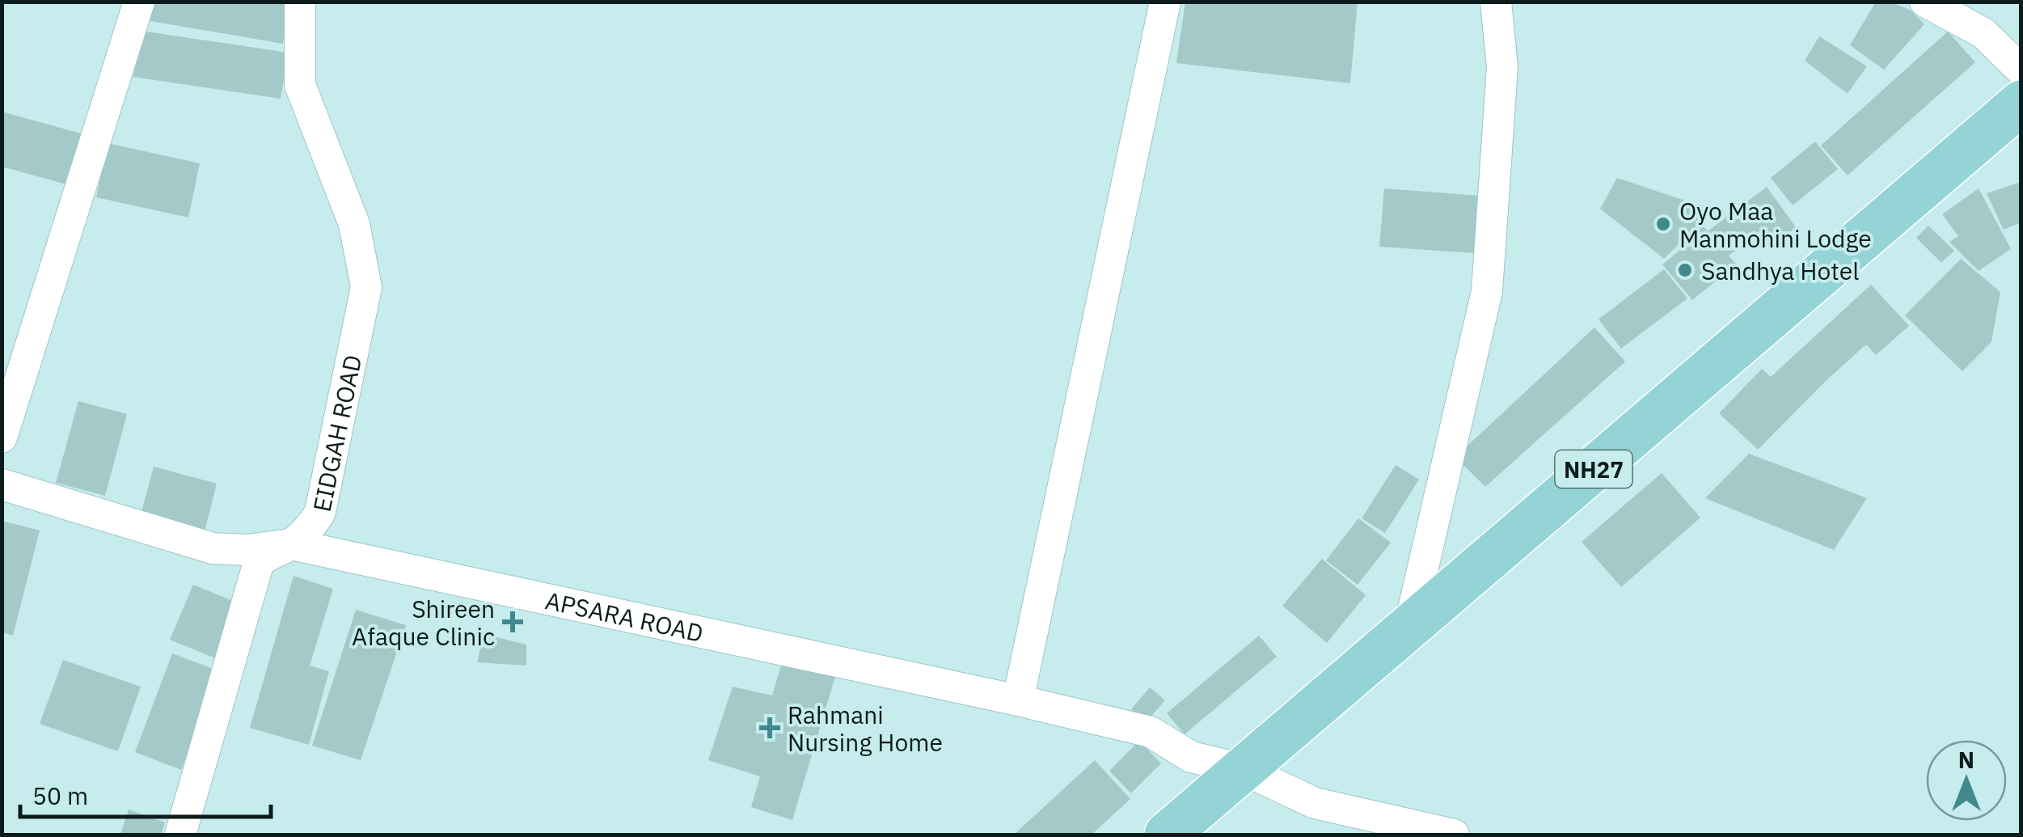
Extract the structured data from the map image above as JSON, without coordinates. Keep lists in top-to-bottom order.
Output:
{
  "streets": {
    "main road": ["NH27"],
    "street": ["EIDGAH ROAD", "APSARA ROAD"]
  },
  "crossings": [
    ["EIDGAH ROAD", "APSARA ROAD"],
    ["NH27", "APSARA ROAD"]
  ],
  "places": {
    "other": ["Oyo Maa Manmohini Lodge", "Sandhya Hotel"],
    "health": ["Shireen Afaque Clinic", "Rahmani Nursing Home"]
  },
  "scale_bar": "50 m",
  "north": "top"
}
